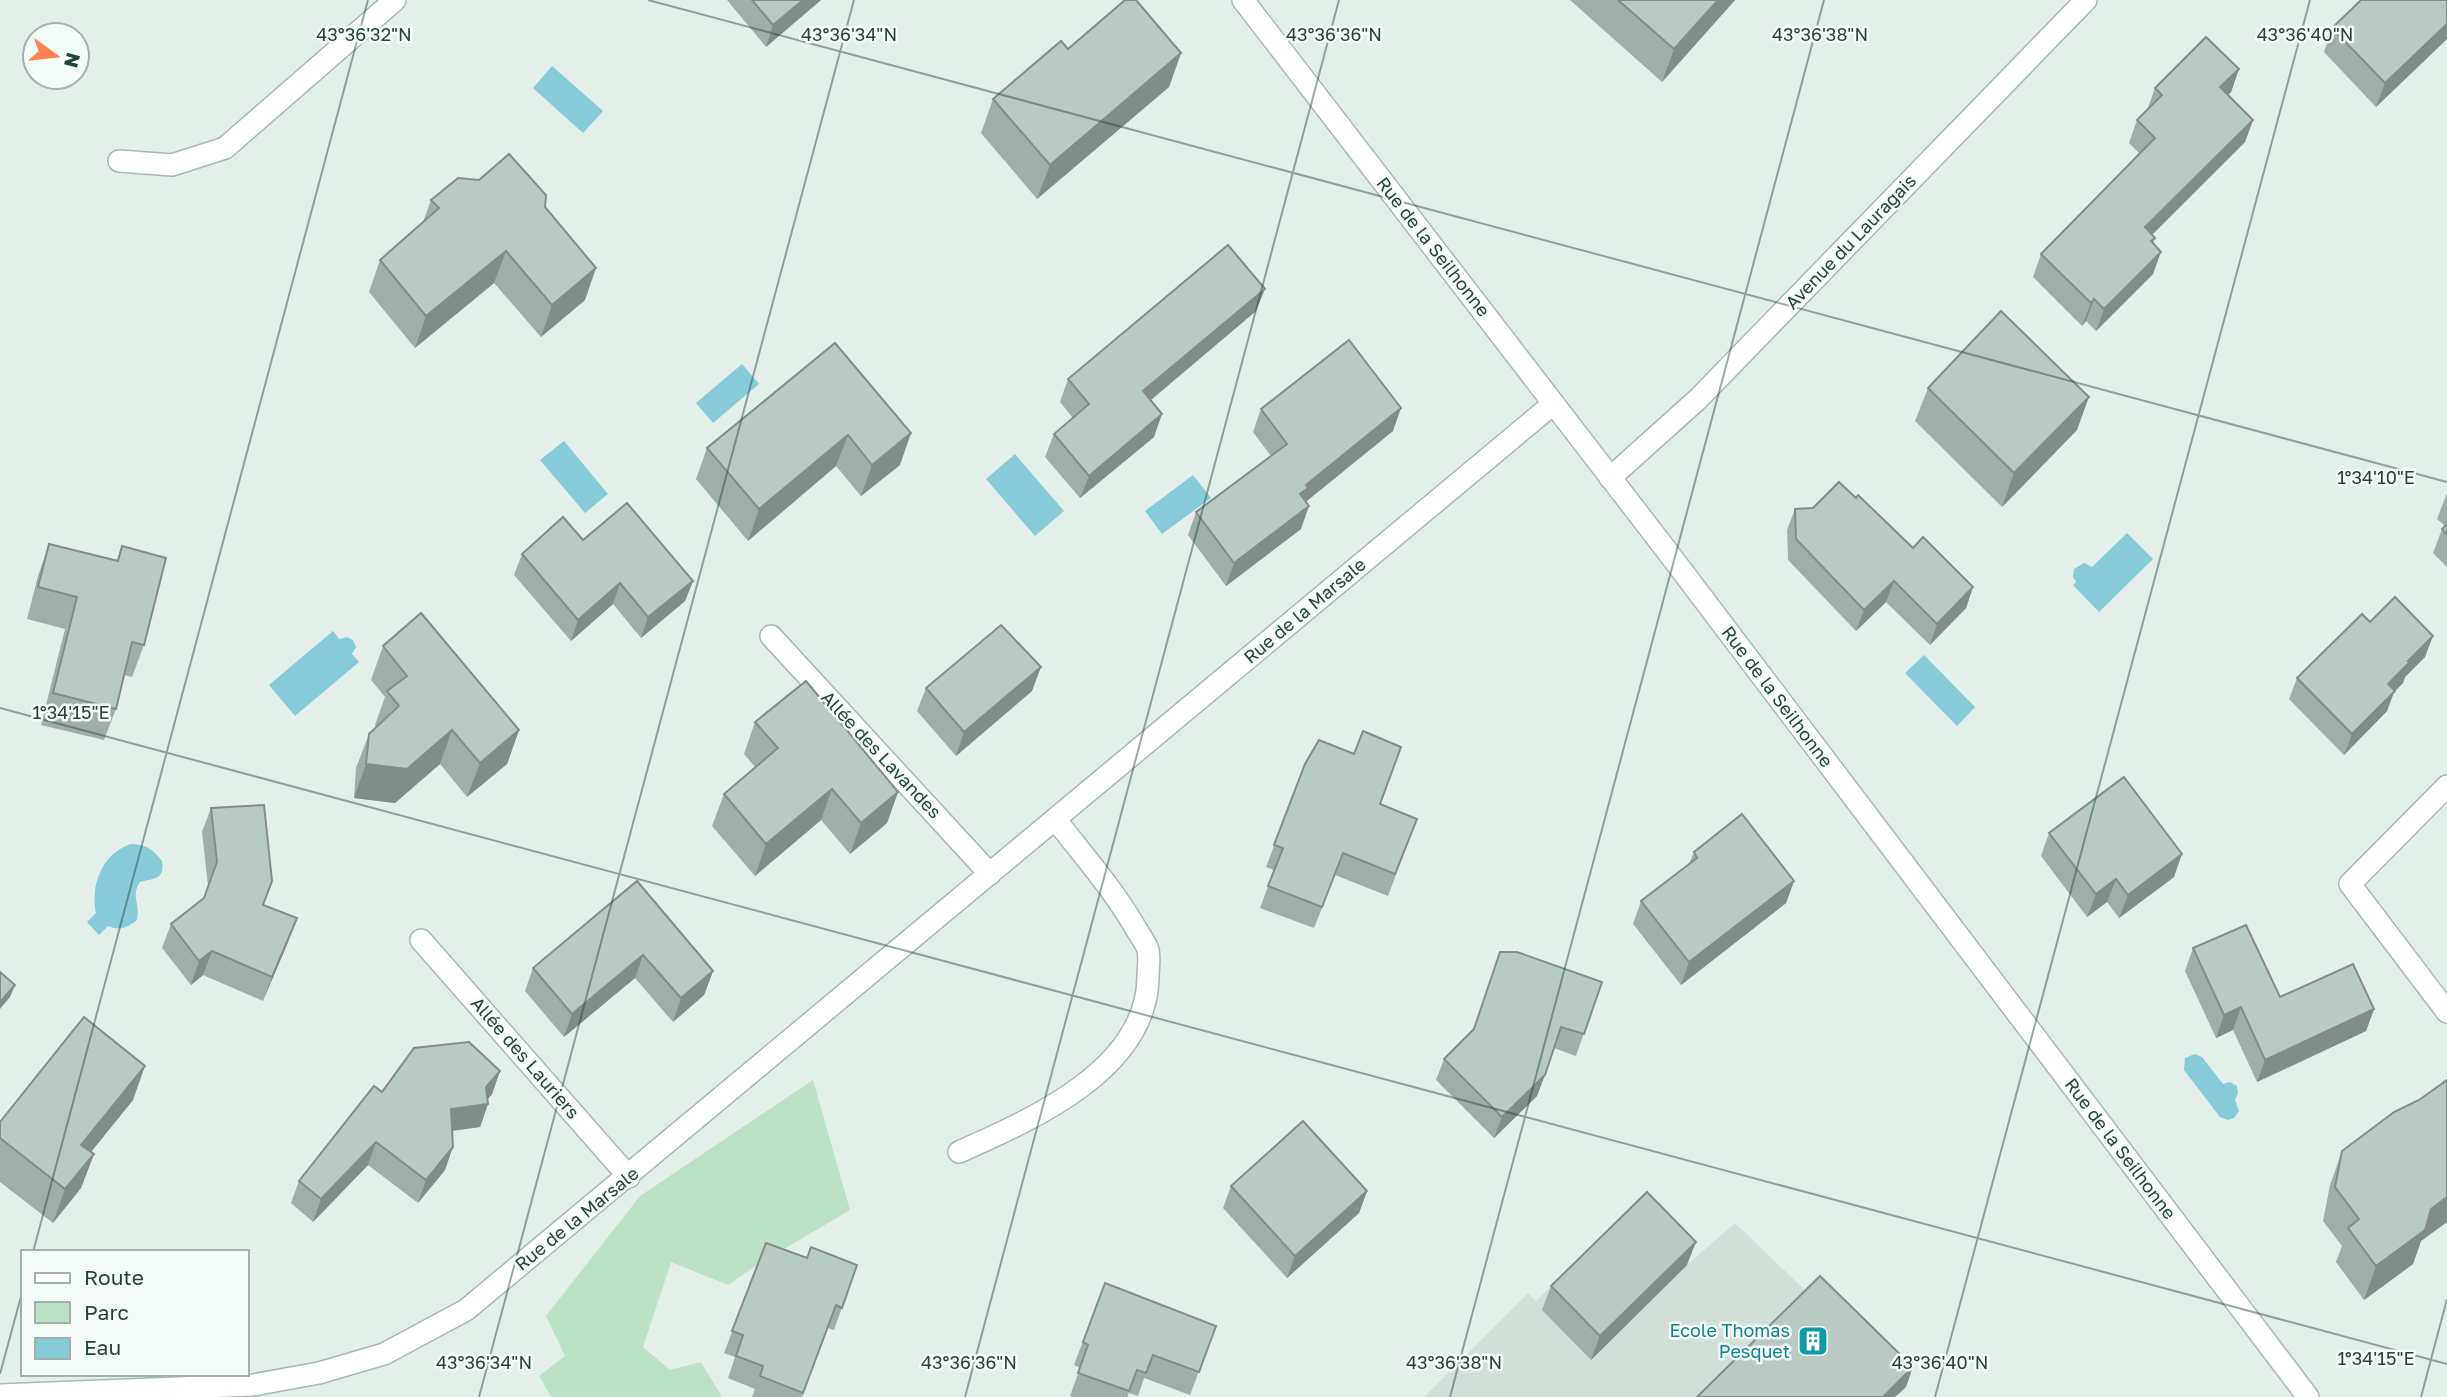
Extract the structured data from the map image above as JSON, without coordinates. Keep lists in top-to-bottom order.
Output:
{
  "streets": {
    "street": [
      "Avenue du Lauragais",
      "Rue de la Seilhonne",
      "Rue de la Marsale",
      "Allée des Lavandes",
      "Allée des Lauriers"
    ]
  },
  "crossings": [
    ["Avenue du Lauragais", "Rue de la Seilhonne"],
    ["Rue de la Seilhonne", "Rue de la Marsale"],
    ["Rue de la Marsale", "Allée des Lavandes"],
    ["Rue de la Marsale", "Allée des Lauriers"]
  ],
  "places": {
    "building": ["Ecole Thomas Pesquet"]
  },
  "legend": ["Route", "Parc", "Eau"],
  "north": "right",
  "coordinates": [
    "43°36'32\"N",
    "43°36'34\"N",
    "43°36'36\"N",
    "43°36'38\"N",
    "43°36'40\"N",
    "1°34'10\"E",
    "1°34'15\"E"
  ]
}
